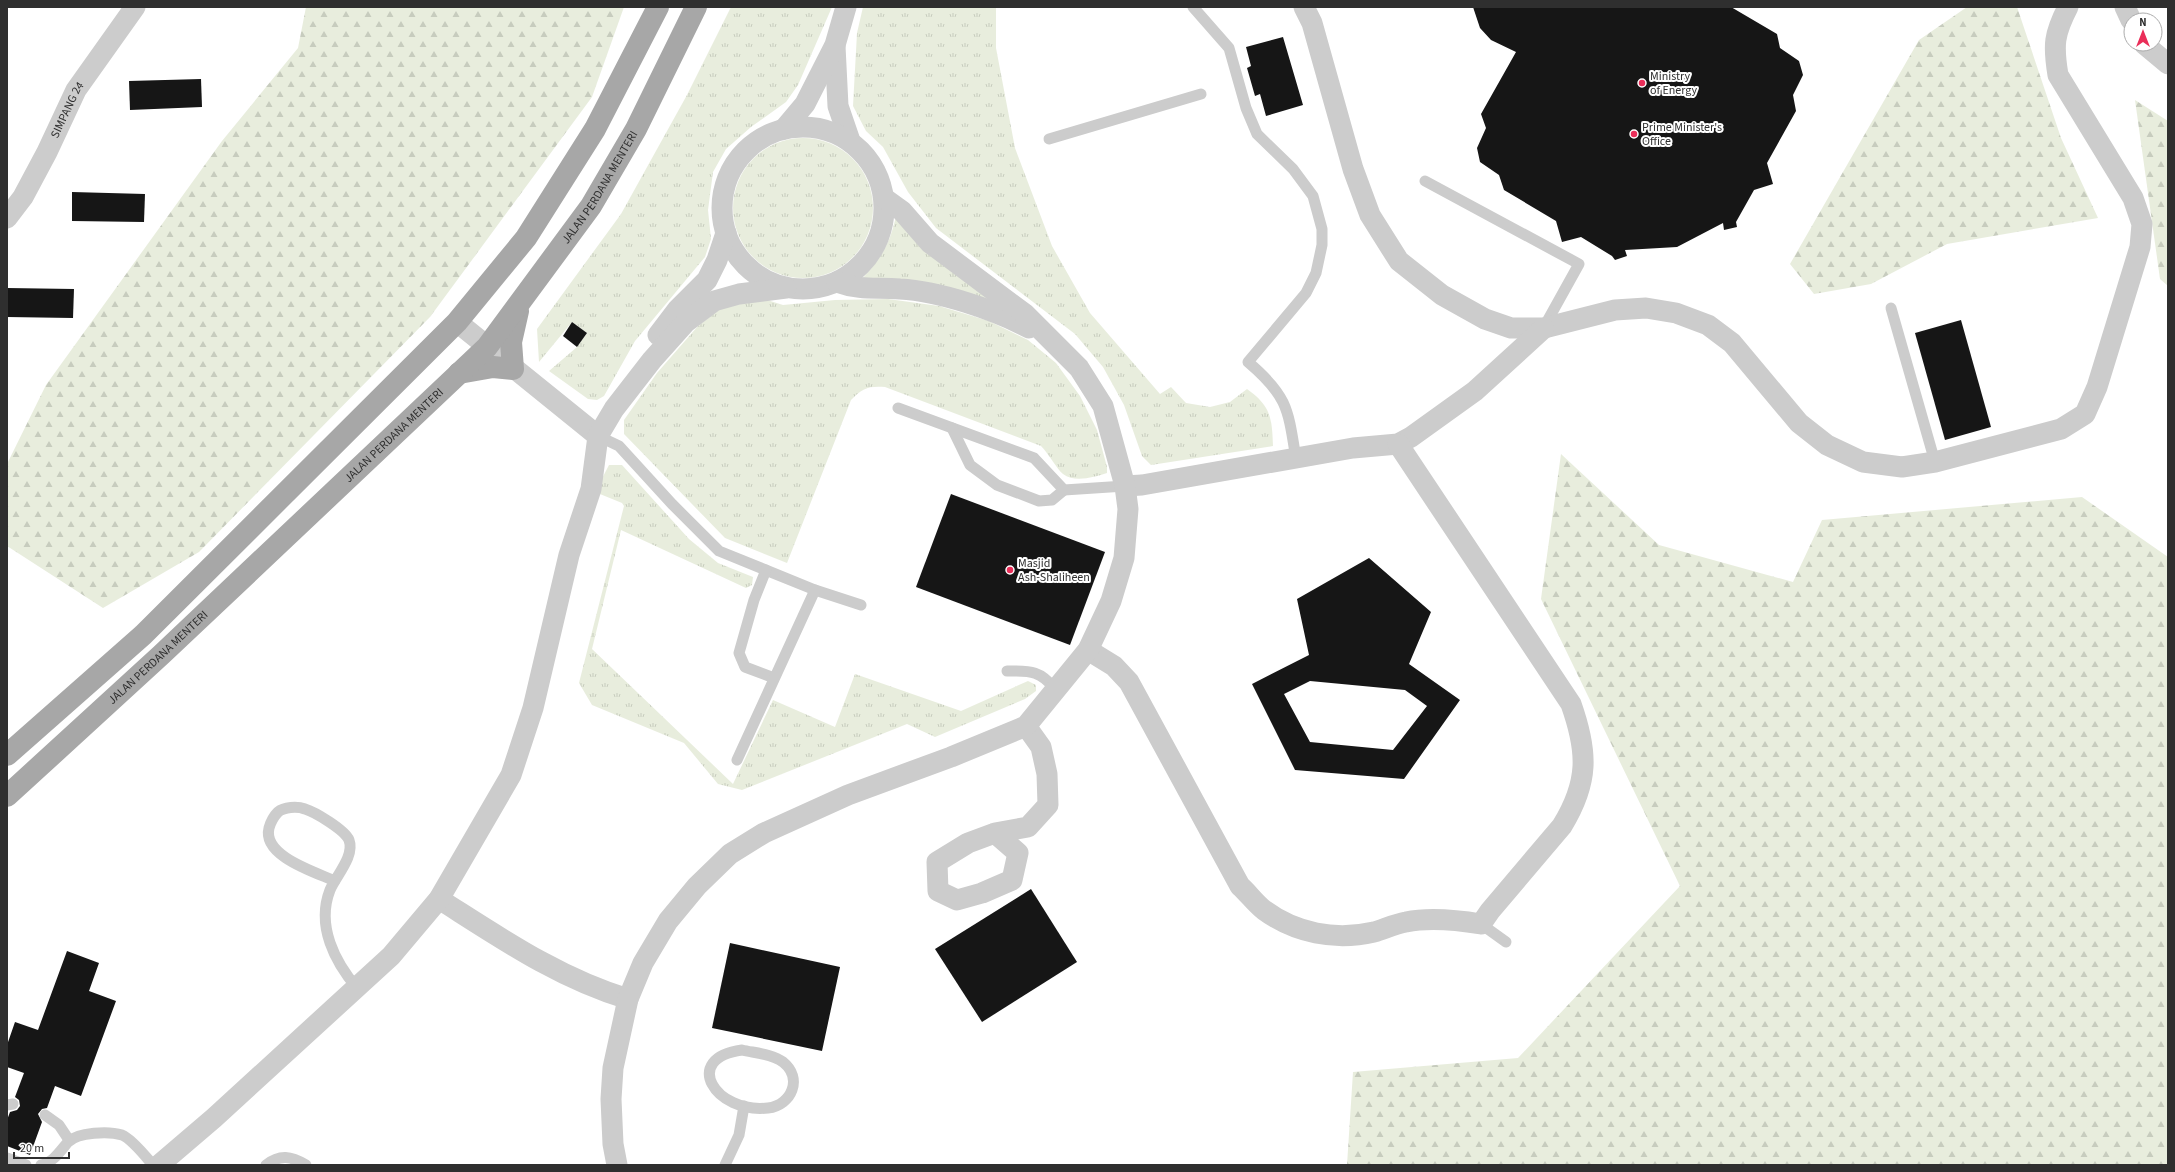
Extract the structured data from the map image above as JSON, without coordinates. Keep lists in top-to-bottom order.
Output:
{
  "streets": {
    "main road": ["JALAN PERDANA MENTERI"],
    "street": ["SIMPANG 24"]
  },
  "places": ["Ministry of Energy", "Prime Minister's Office", "Masjid Ash-Shaliheen"],
  "scale_bar": "20 m",
  "north": "top"
}
